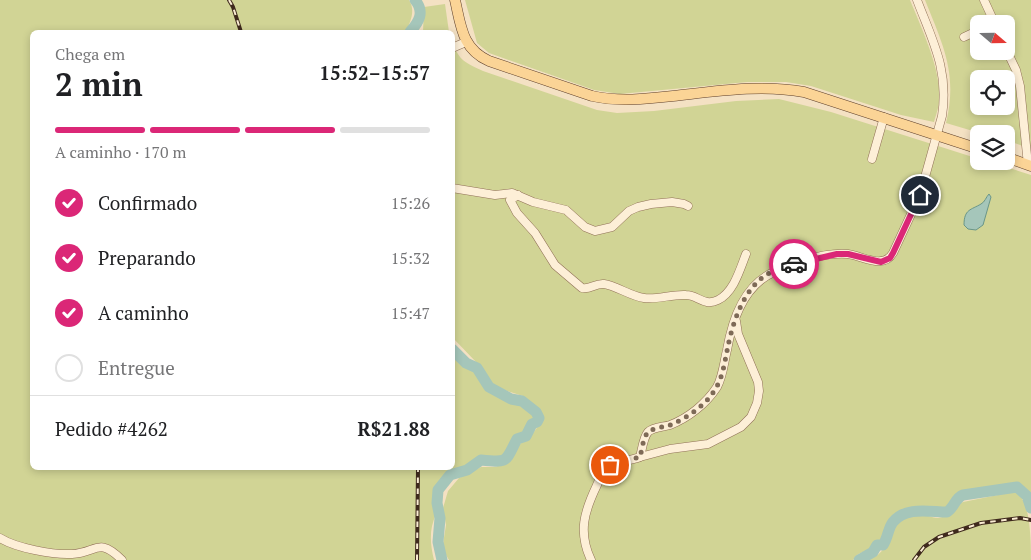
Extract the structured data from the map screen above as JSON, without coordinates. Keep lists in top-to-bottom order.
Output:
{
  "north": "right",
  "page": {
    "heading": ["2 min", "Chega em", "15:52–15:57"],
    "panel": ["Pedido #4262", "R$21.88"],
    "bar": "A caminho · 170 m",
    "list": [
      ["Confirmado", "15:26"],
      ["Preparando", "15:32"],
      ["A caminho", "15:47"],
      "Entregue"
    ]
  }
}
